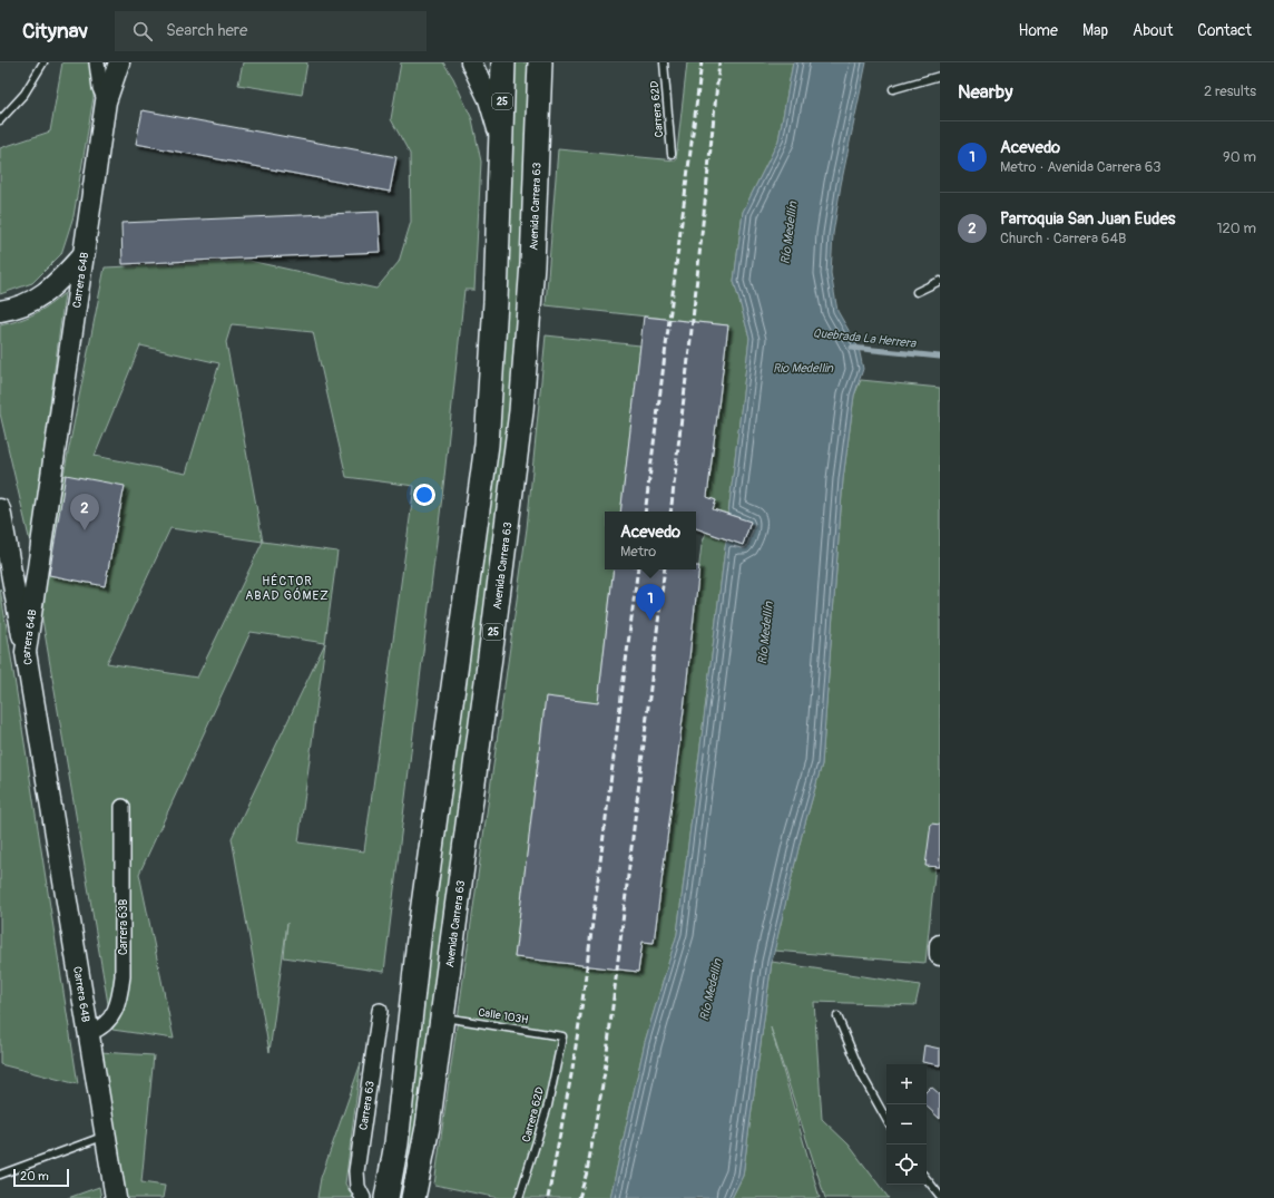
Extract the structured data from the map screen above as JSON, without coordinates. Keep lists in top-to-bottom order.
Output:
{
  "streets": {
    "highway": ["25", "Avenida Carrera 63"],
    "main road": ["Carrera 64B"],
    "street": ["Carrera 63B", "Carrera 63"],
    "lane": ["Carrera 62D", "Calle 103H"]
  },
  "crossings": [
    ["Carrera 62D", "Calle 103H"],
    ["Avenida Carrera 63", "Calle 103H"],
    ["Carrera 64B", "Carrera 63B"]
  ],
  "districts": ["HÉCTOR ABAD GÓMEZ"],
  "water": ["Río Medellín", "Quebrada La Herrera", "Rio Medellin"],
  "scale_bar": "20 m",
  "page": {
    "header": "Citynav",
    "search": "Search here",
    "nav": [
      "Home",
      "Map",
      "About",
      "Contact"
    ],
    "heading": ["Nearby", "2 results"],
    "list": [
      {
        "mark": "1",
        "name": "Acevedo",
        "note": "Metro · Avenida Carrera 63",
        "value": "90 m"
      },
      {
        "mark": "2",
        "name": "Parroquia San Juan Eudes",
        "note": "Church · Carrera 64B",
        "value": "120 m"
      }
    ],
    "pins": ["2", "1"],
    "popup": ["Acevedo", "Metro"],
    "map_buttons": ["+", "−"],
    "scale": "20 m"
  }
}
